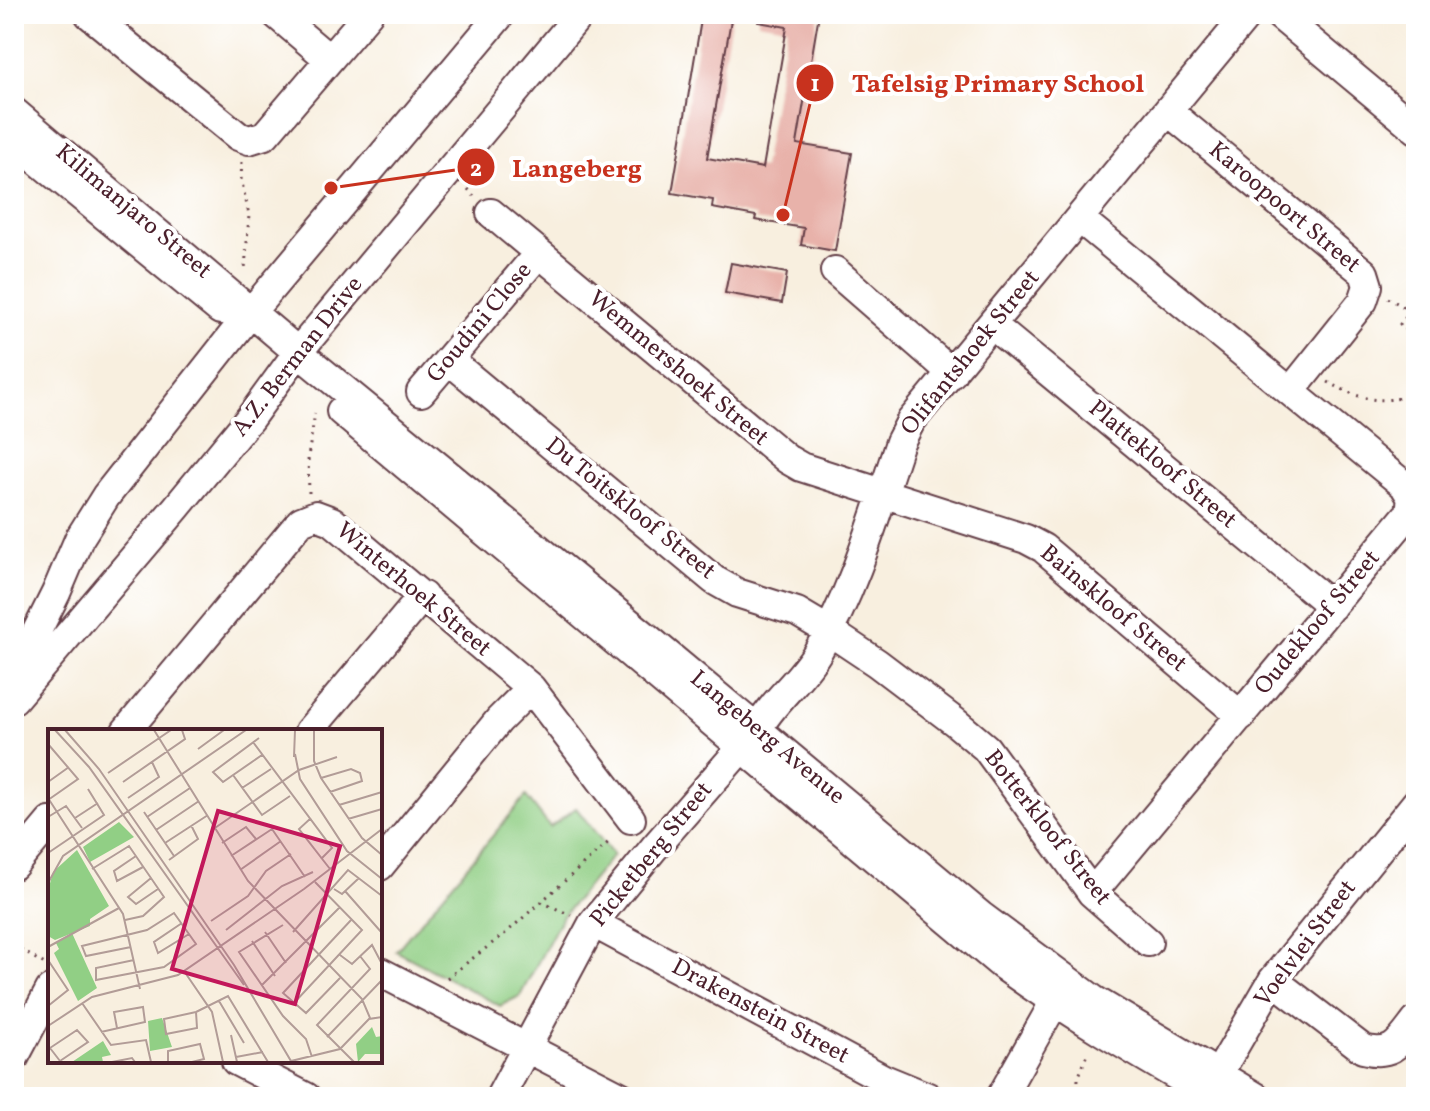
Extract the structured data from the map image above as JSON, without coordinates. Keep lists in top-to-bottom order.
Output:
{
  "streets": {
    "street": [
      "Karoopoort Street",
      "Kilimanjaro Street",
      "Goudini Close",
      "Olifantshoek Street",
      "A.Z. Berman Drive",
      "Wemmershoek Street",
      "Plattekloof Street",
      "Du Toitskloof Street",
      "Winterhoek Street",
      "Bainskloof Street",
      "Oudekloof Street",
      "Langeberg Avenue",
      "Botterkloof Street",
      "Picketberg Street",
      "Voelvlei Street",
      "Drakenstein Street"
    ]
  },
  "crossings": [
    ["Karoopoort Street", "Olifantshoek Street"],
    ["Karoopoort Street", "Oudekloof Street"],
    ["Kilimanjaro Street", "Langeberg Avenue"],
    ["Goudini Close", "Wemmershoek Street"],
    ["Goudini Close", "Du Toitskloof Street"],
    ["Olifantshoek Street", "Wemmershoek Street"],
    ["Olifantshoek Street", "Plattekloof Street"],
    ["Olifantshoek Street", "Du Toitskloof Street"],
    ["Olifantshoek Street", "Bainskloof Street"],
    ["Olifantshoek Street", "Oudekloof Street"],
    ["Olifantshoek Street", "Langeberg Avenue"],
    ["Olifantshoek Street", "Botterkloof Street"],
    ["Olifantshoek Street", "Picketberg Street"],
    ["A.Z. Berman Drive", "Langeberg Avenue"],
    ["Wemmershoek Street", "Bainskloof Street"],
    ["Plattekloof Street", "Oudekloof Street"],
    ["Du Toitskloof Street", "Botterkloof Street"],
    ["Bainskloof Street", "Oudekloof Street"],
    ["Oudekloof Street", "Botterkloof Street"],
    ["Langeberg Avenue", "Picketberg Street"],
    ["Langeberg Avenue", "Voelvlei Street"],
    ["Picketberg Street", "Drakenstein Street"]
  ],
  "places": ["Langeberg", "Tafelsig Primary School"]
}
